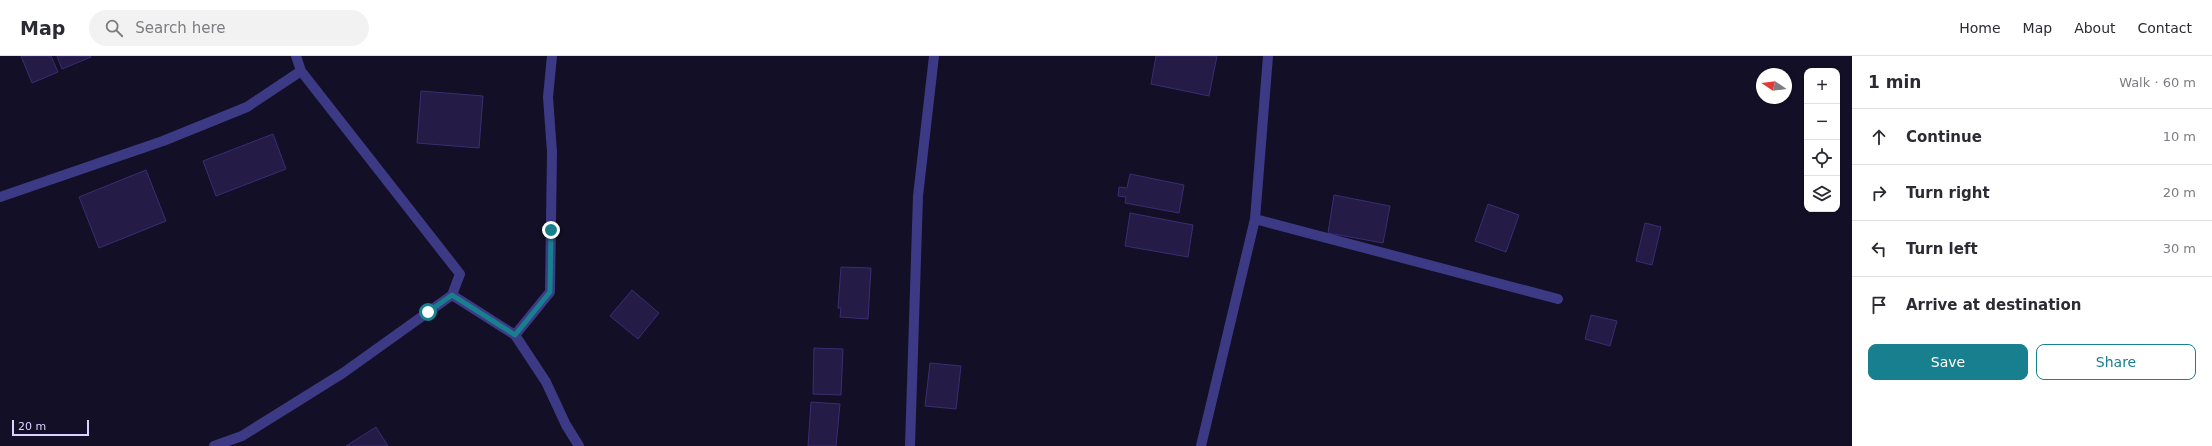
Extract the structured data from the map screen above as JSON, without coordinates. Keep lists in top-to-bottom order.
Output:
{
  "scale_bar": "20 m",
  "north": "left",
  "page": {
    "header": "Map",
    "search": "Search here",
    "nav": [
      "Home",
      "Map",
      "About",
      "Contact"
    ],
    "heading": ["1 min", "Walk · 60 m"],
    "map_buttons": ["+", "−"],
    "list": [
      ["Continue", "10 m"],
      ["Turn right", "20 m"],
      ["Turn left", "30 m"],
      "Arrive at destination"
    ],
    "buttons": ["Save", "Share"],
    "scale": "20 m"
  }
}
